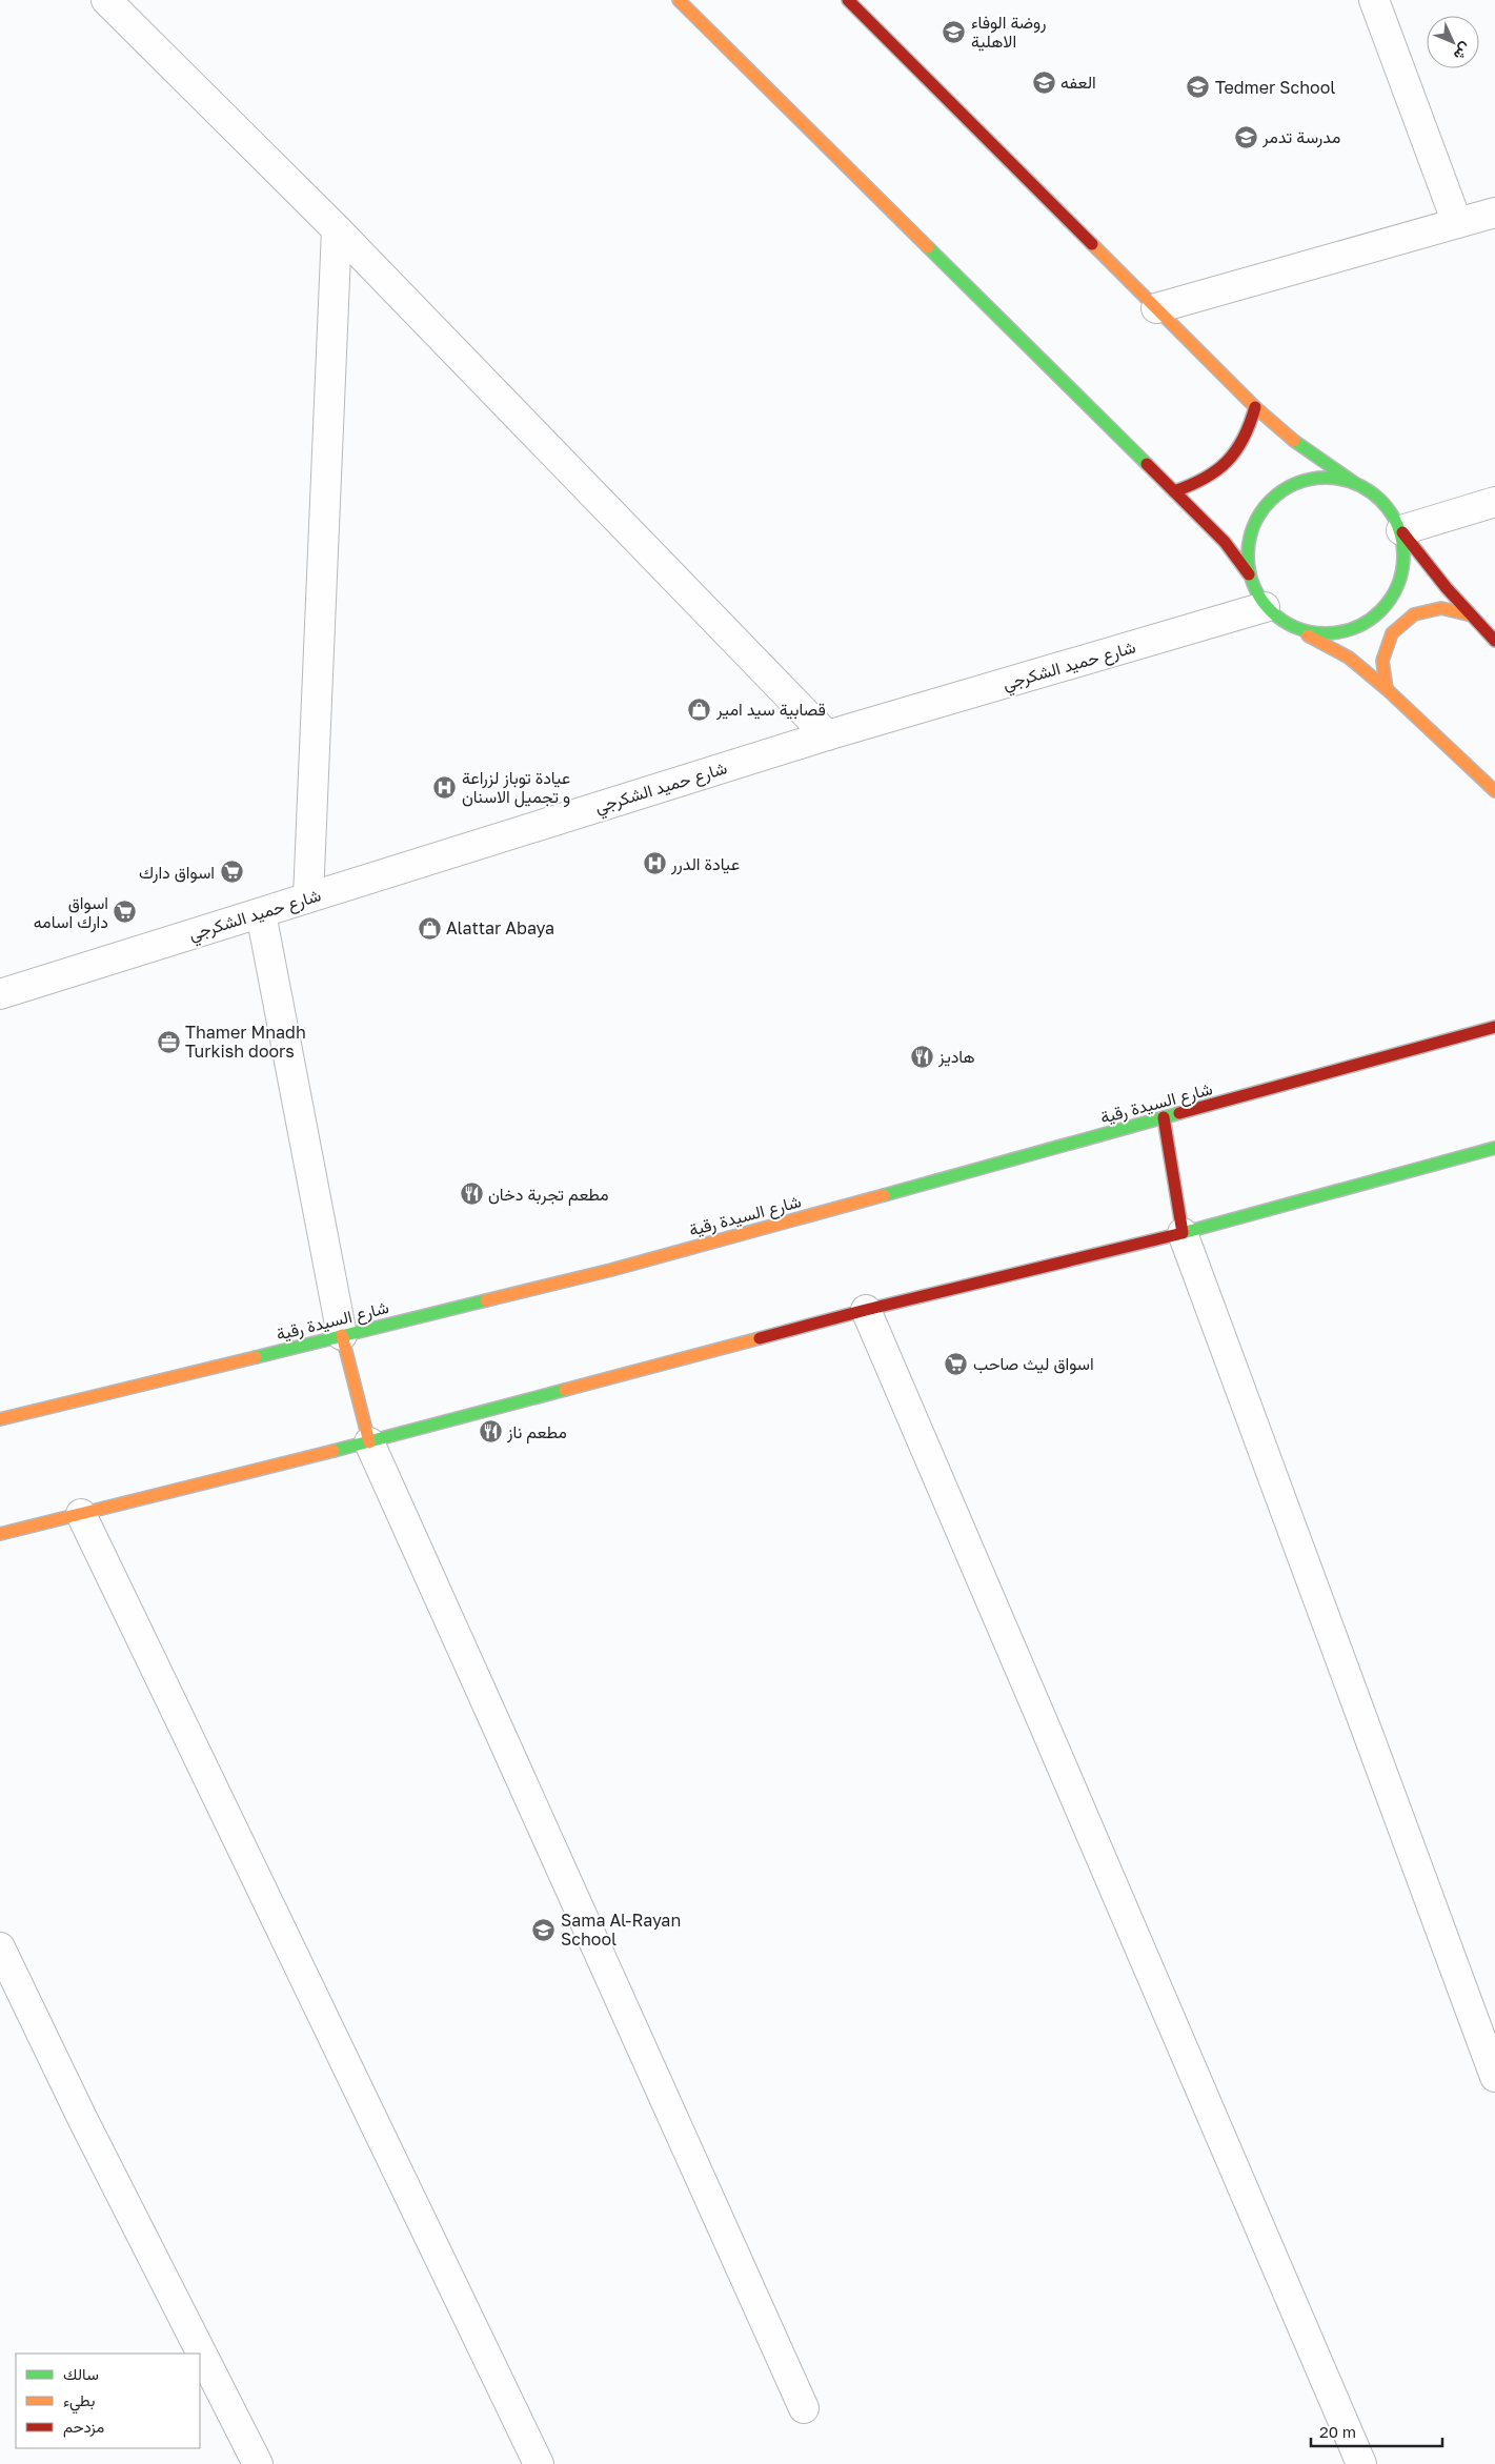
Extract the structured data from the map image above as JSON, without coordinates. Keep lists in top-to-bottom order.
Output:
{
  "streets": {
    "main road": ["شارع السيدة رقية"],
    "street": ["شارع حميد الشكرجي"]
  },
  "places": {
    "school or university": [
      "روضة الوفاء الاهلية",
      "العفه",
      "Tedmer School",
      "مدرسة تدمر",
      "Sama Al-Rayan School"
    ],
    "shop": ["قصابية سيد امير", "Alattar Abaya"],
    "hospital": ["عيادة توباز لزراعة و تجميل الاسنان", "عيادة الدرر"],
    "supermarket": ["اسواق دارك", "اسواق دارك اسامه", "اسواق ليث صاحب"],
    "office": ["Thamer Mnadh Turkish doors"],
    "restaurant": ["هاديز", "مطعم تجربة دخان", "مطعم ناز"]
  },
  "legend": ["سالك", "بطيء", "مزدحم"],
  "scale_bar": "20 m",
  "north": "bottom right"
}
